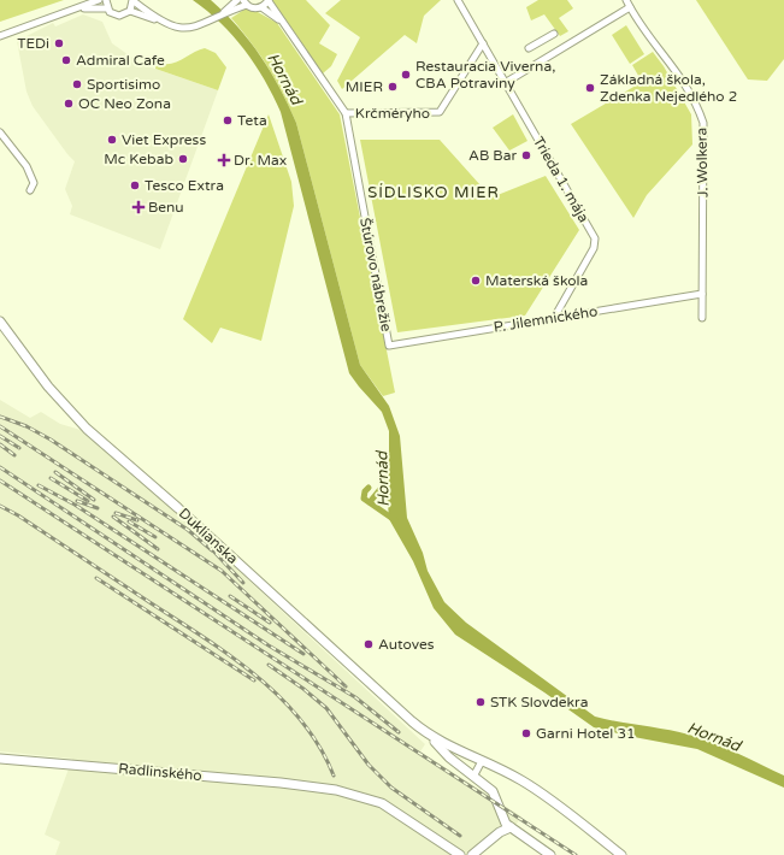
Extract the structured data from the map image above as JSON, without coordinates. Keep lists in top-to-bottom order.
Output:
{
  "streets": {
    "street": [
      "Krčméryho",
      "J. Wolkera",
      "Trieda 1. mája",
      "Štúrovo nábrežie",
      "P. Jilemnického",
      "Duklianska",
      "Radlinského"
    ]
  },
  "crossings": [
    ["Krčméryho", "Trieda 1. mája"],
    ["Krčméryho", "Štúrovo nábrežie"],
    ["J. Wolkera", "P. Jilemnického"],
    ["Trieda 1. mája", "P. Jilemnického"],
    ["Štúrovo nábrežie", "P. Jilemnického"]
  ],
  "districts": ["SÍDLISKO MIER"],
  "water": ["Hornád"],
  "places": {
    "other": [
      "TEDi",
      "Admiral Cafe",
      "Restauracia Viverna, CBA Potraviny",
      "Sportisimo",
      "MIER",
      "Základná škola, Zdenka Nejedlého 2",
      "OC Neo Zona",
      "Teta",
      "Viet Express",
      "AB Bar",
      "Mc Kebab",
      "Tesco Extra",
      "Materská škola",
      "Autoves",
      "STK Slovdekra",
      "Garni Hotel 31"
    ],
    "health": ["Dr. Max", "Benu"]
  }
}
